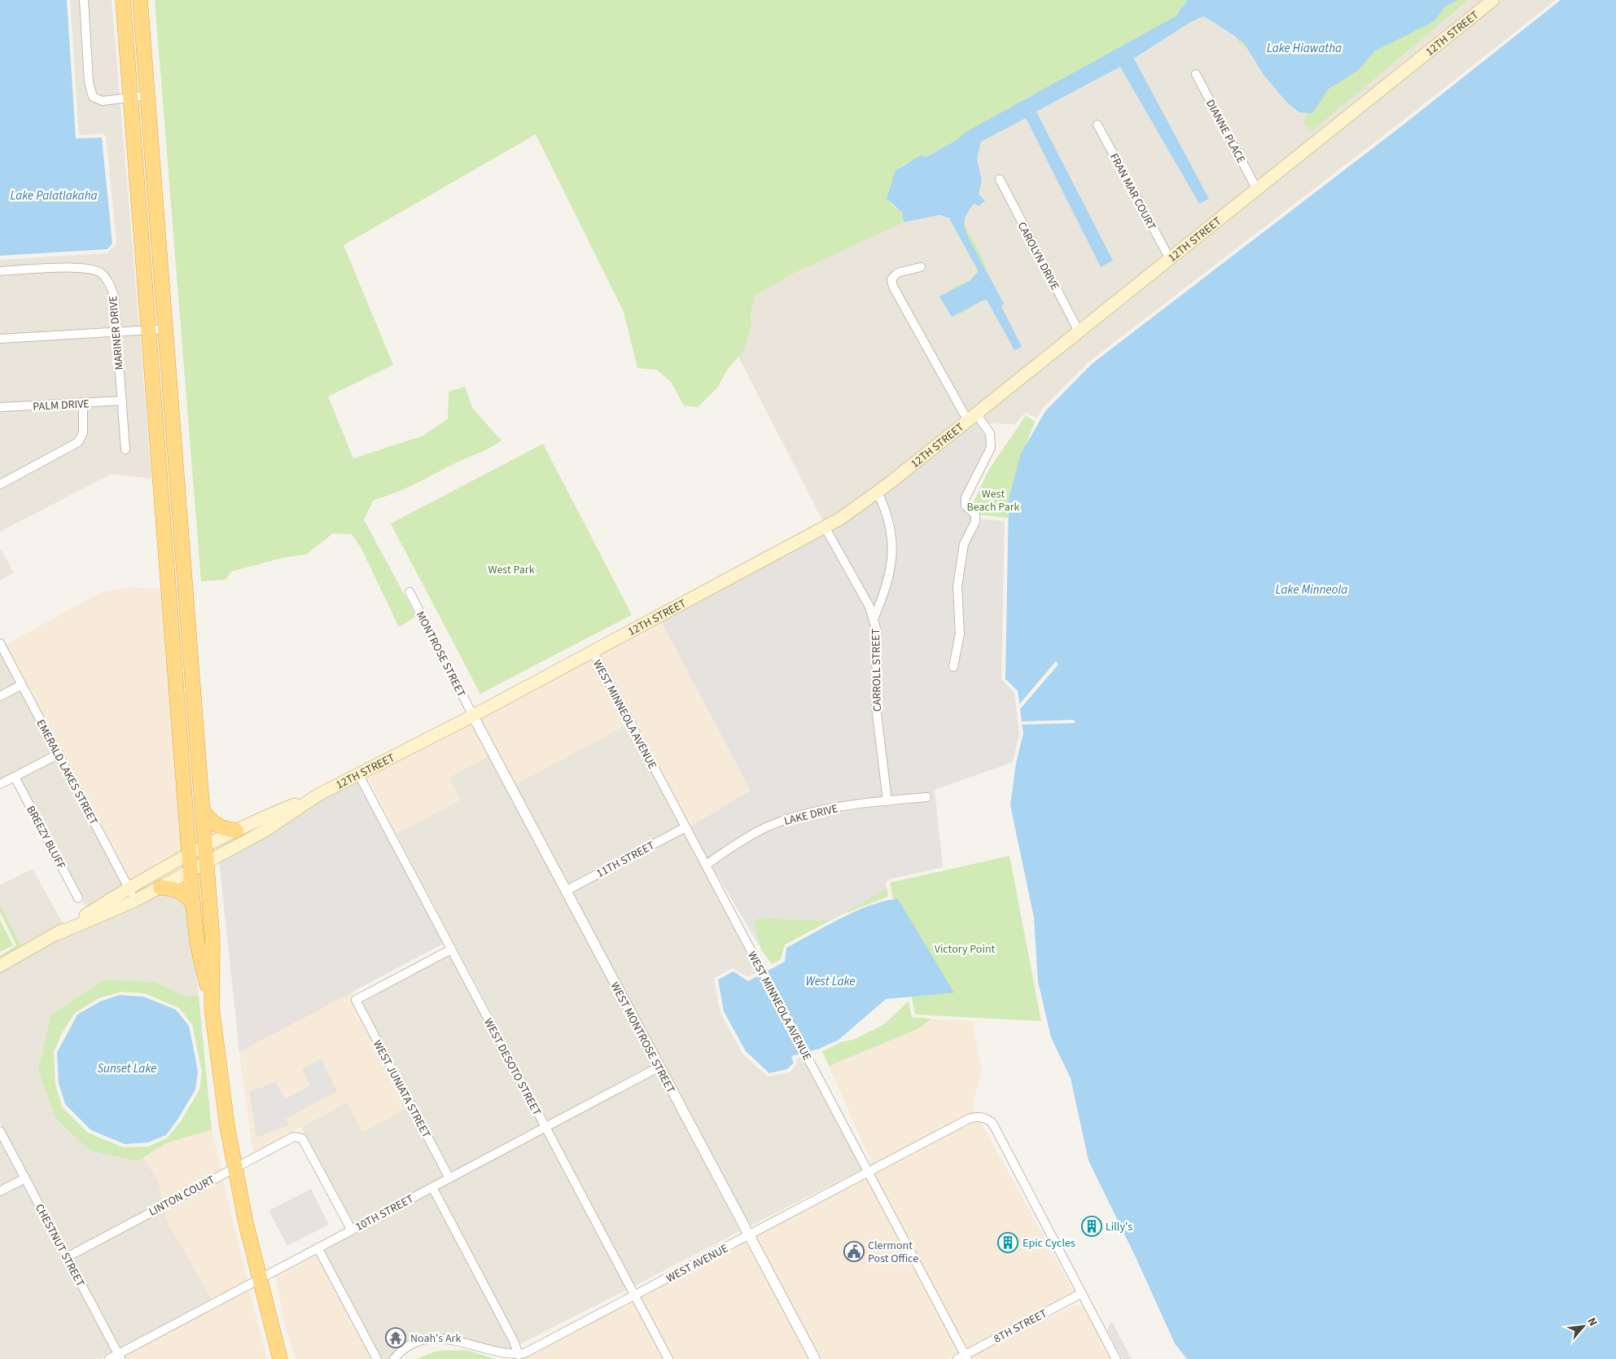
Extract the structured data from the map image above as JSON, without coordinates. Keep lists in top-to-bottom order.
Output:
{
  "streets": {
    "main road": ["12TH STREET"],
    "street": [
      "DIANNE PLACE",
      "FRAN MAR COURT",
      "CAROLYN DRIVE",
      "MARINER DRIVE",
      "PALM DRIVE",
      "MONTROSE STREET",
      "CARROLL STREET",
      "WEST MINNEOLA AVENUE",
      "EMERALD LAKES STREET",
      "LAKE DRIVE",
      "BREEZY BLUFF",
      "11TH STREET",
      "WEST MONTROSE STREET",
      "WEST DESOTO STREET",
      "WEST JUNIATA STREET",
      "LINTON COURT",
      "10TH STREET",
      "CHESTNUT STREET",
      "WEST AVENUE",
      "8TH STREET"
    ]
  },
  "crossings": [
    ["12TH STREET", "DIANNE PLACE"],
    ["12TH STREET", "FRAN MAR COURT"],
    ["12TH STREET", "CAROLYN DRIVE"],
    ["12TH STREET", "MONTROSE STREET"],
    ["12TH STREET", "CARROLL STREET"],
    ["12TH STREET", "WEST MINNEOLA AVENUE"],
    ["12TH STREET", "EMERALD LAKES STREET"],
    ["12TH STREET", "WEST MONTROSE STREET"],
    ["12TH STREET", "WEST DESOTO STREET"],
    ["MARINER DRIVE", "PALM DRIVE"],
    ["MONTROSE STREET", "WEST MONTROSE STREET"],
    ["CARROLL STREET", "LAKE DRIVE"],
    ["WEST MINNEOLA AVENUE", "LAKE DRIVE"],
    ["WEST MINNEOLA AVENUE", "11TH STREET"],
    ["WEST MINNEOLA AVENUE", "WEST AVENUE"],
    ["WEST MINNEOLA AVENUE", "8TH STREET"],
    ["11TH STREET", "WEST MONTROSE STREET"],
    ["WEST MONTROSE STREET", "10TH STREET"],
    ["WEST MONTROSE STREET", "WEST AVENUE"],
    ["WEST DESOTO STREET", "WEST JUNIATA STREET"],
    ["WEST DESOTO STREET", "10TH STREET"],
    ["WEST DESOTO STREET", "WEST AVENUE"],
    ["WEST JUNIATA STREET", "10TH STREET"],
    ["LINTON COURT", "10TH STREET"],
    ["LINTON COURT", "CHESTNUT STREET"],
    ["10TH STREET", "CHESTNUT STREET"],
    ["WEST AVENUE", "8TH STREET"]
  ],
  "water": [
    "Lake Hiawatha",
    "Lake Palatlakaha",
    "Lake Minneola",
    "West Lake",
    "Sunset Lake"
  ],
  "parks": ["West Beach Park", "West Park", "Victory Point"],
  "places": {
    "building": ["Lilly's", "Epic Cycles"],
    "public building": ["Clermont Post Office"],
    "temple": ["Noah's Ark"]
  },
  "north": "top right"
}
